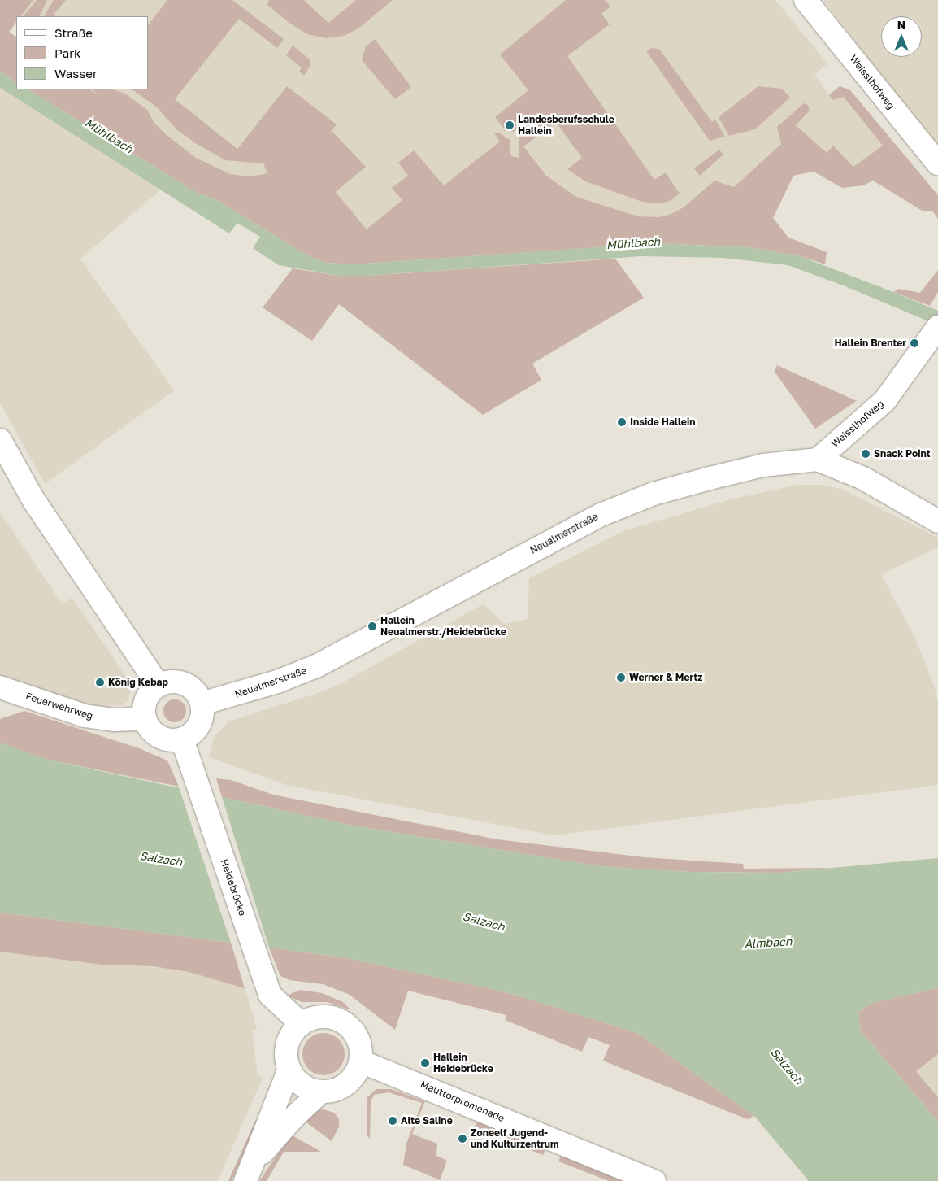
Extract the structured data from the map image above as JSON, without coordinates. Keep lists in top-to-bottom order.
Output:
{
  "streets": {
    "street": [
      "Weisslhofweg",
      "Neualmerstraße",
      "Feuerwehrweg",
      "Heidebrücke",
      "Mauttorpromenade"
    ]
  },
  "crossings": [
    ["Weisslhofweg", "Neualmerstraße"],
    ["Neualmerstraße", "Feuerwehrweg"],
    ["Neualmerstraße", "Heidebrücke"],
    ["Feuerwehrweg", "Heidebrücke"],
    ["Heidebrücke", "Mauttorpromenade"]
  ],
  "water": ["Mühlbach", "Salzach", "Almbach"],
  "places": [
    "Landesberufsschule Hallein",
    "Hallein Brenter",
    "Inside Hallein",
    "Snack Point",
    "Hallein Neualmerstr./Heidebrücke",
    "Werner & Mertz",
    "König Kebap",
    "Hallein Heidebrücke",
    "Alte Saline",
    "Zoneelf Jugend- und Kulturzentrum"
  ],
  "legend": ["Straße", "Park", "Wasser"],
  "north": "top"
}
